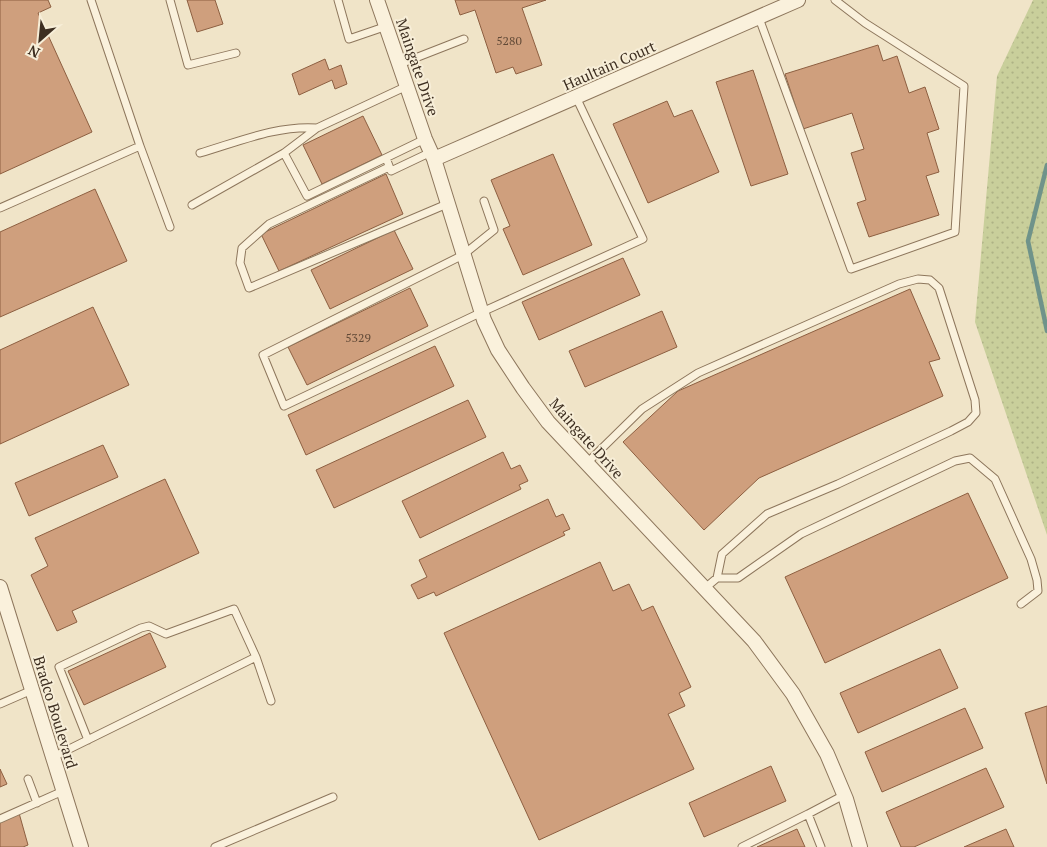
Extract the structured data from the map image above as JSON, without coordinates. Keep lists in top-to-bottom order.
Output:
{
  "streets": {
    "street": ["Haultain Court", "Maingate Drive", "Bradco Boulevard"]
  },
  "crossings": [
    ["Haultain Court", "Maingate Drive"]
  ],
  "house_numbers": ["5280", "5329"],
  "north": "bottom left"
}
